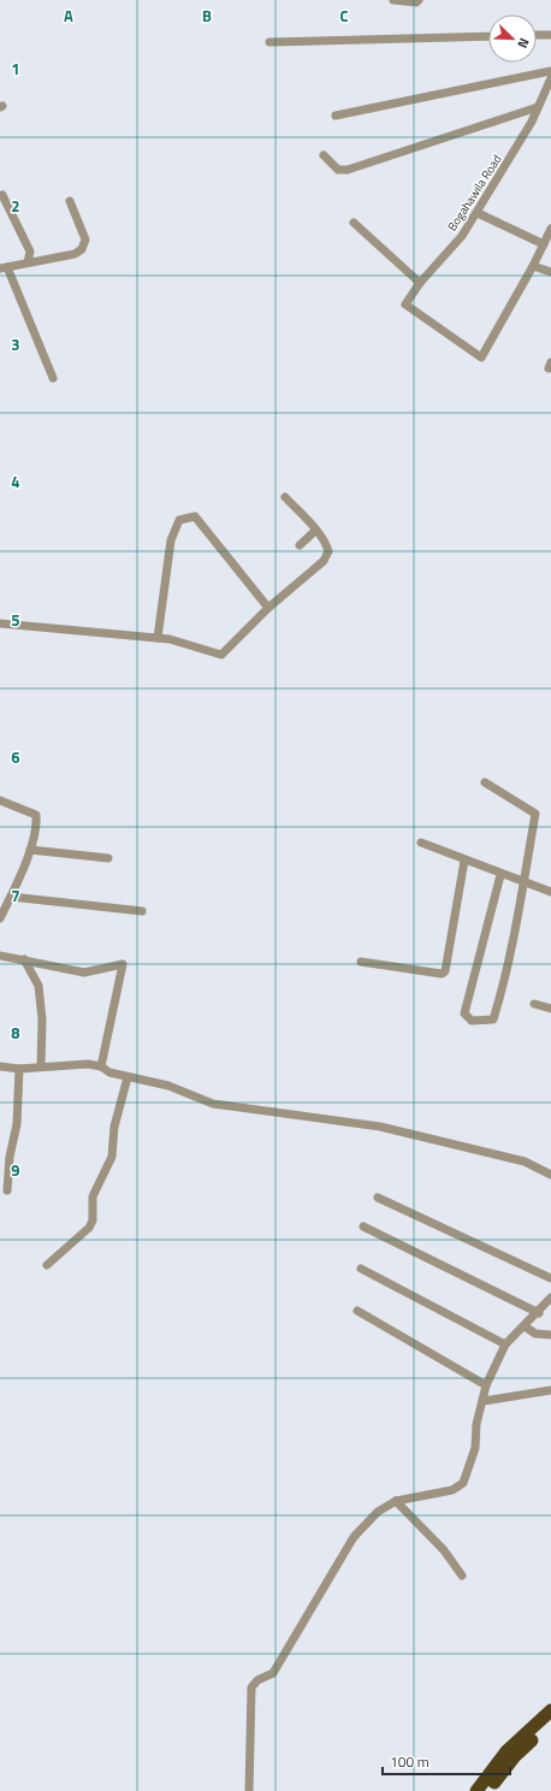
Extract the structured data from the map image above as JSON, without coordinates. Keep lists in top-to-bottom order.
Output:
{
  "streets": {
    "street": ["Bogahawila Road"]
  },
  "scale_bar": "100 m",
  "north": "bottom right",
  "grid": {
    "columns": ["A", "B", "C"],
    "rows": [
      "1",
      "2",
      "3",
      "4",
      "5",
      "6",
      "7",
      "8",
      "9"
    ]
  }
}
